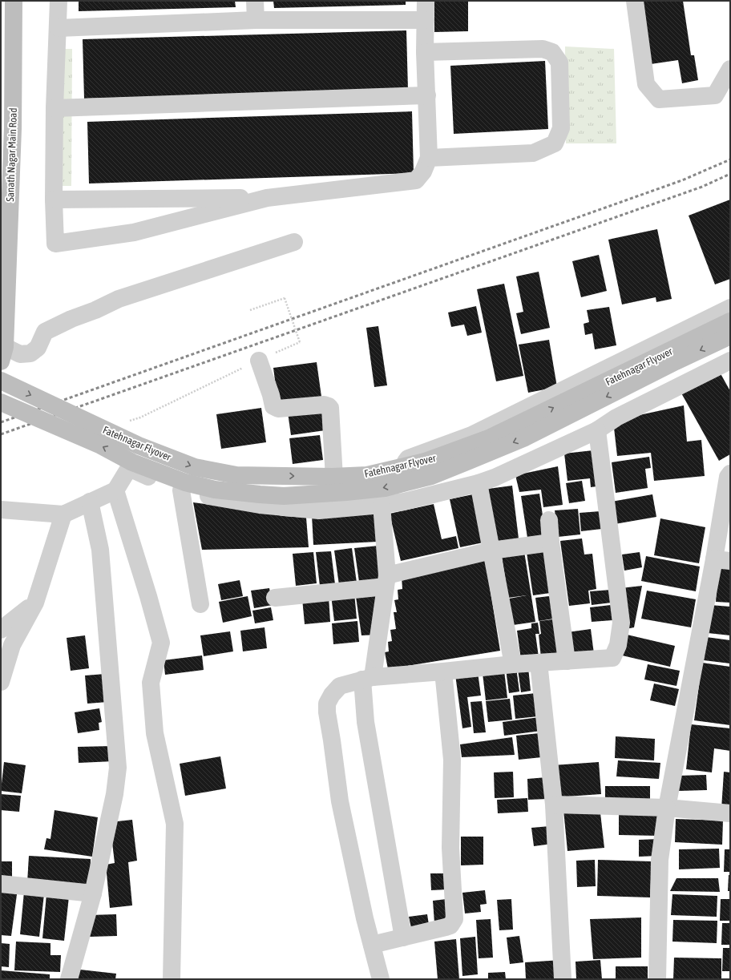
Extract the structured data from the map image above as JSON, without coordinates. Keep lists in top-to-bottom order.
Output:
{
  "streets": {
    "main road": ["Sanath Nagar Main Road", "Fatehnagar Flyover"]
  }
}
